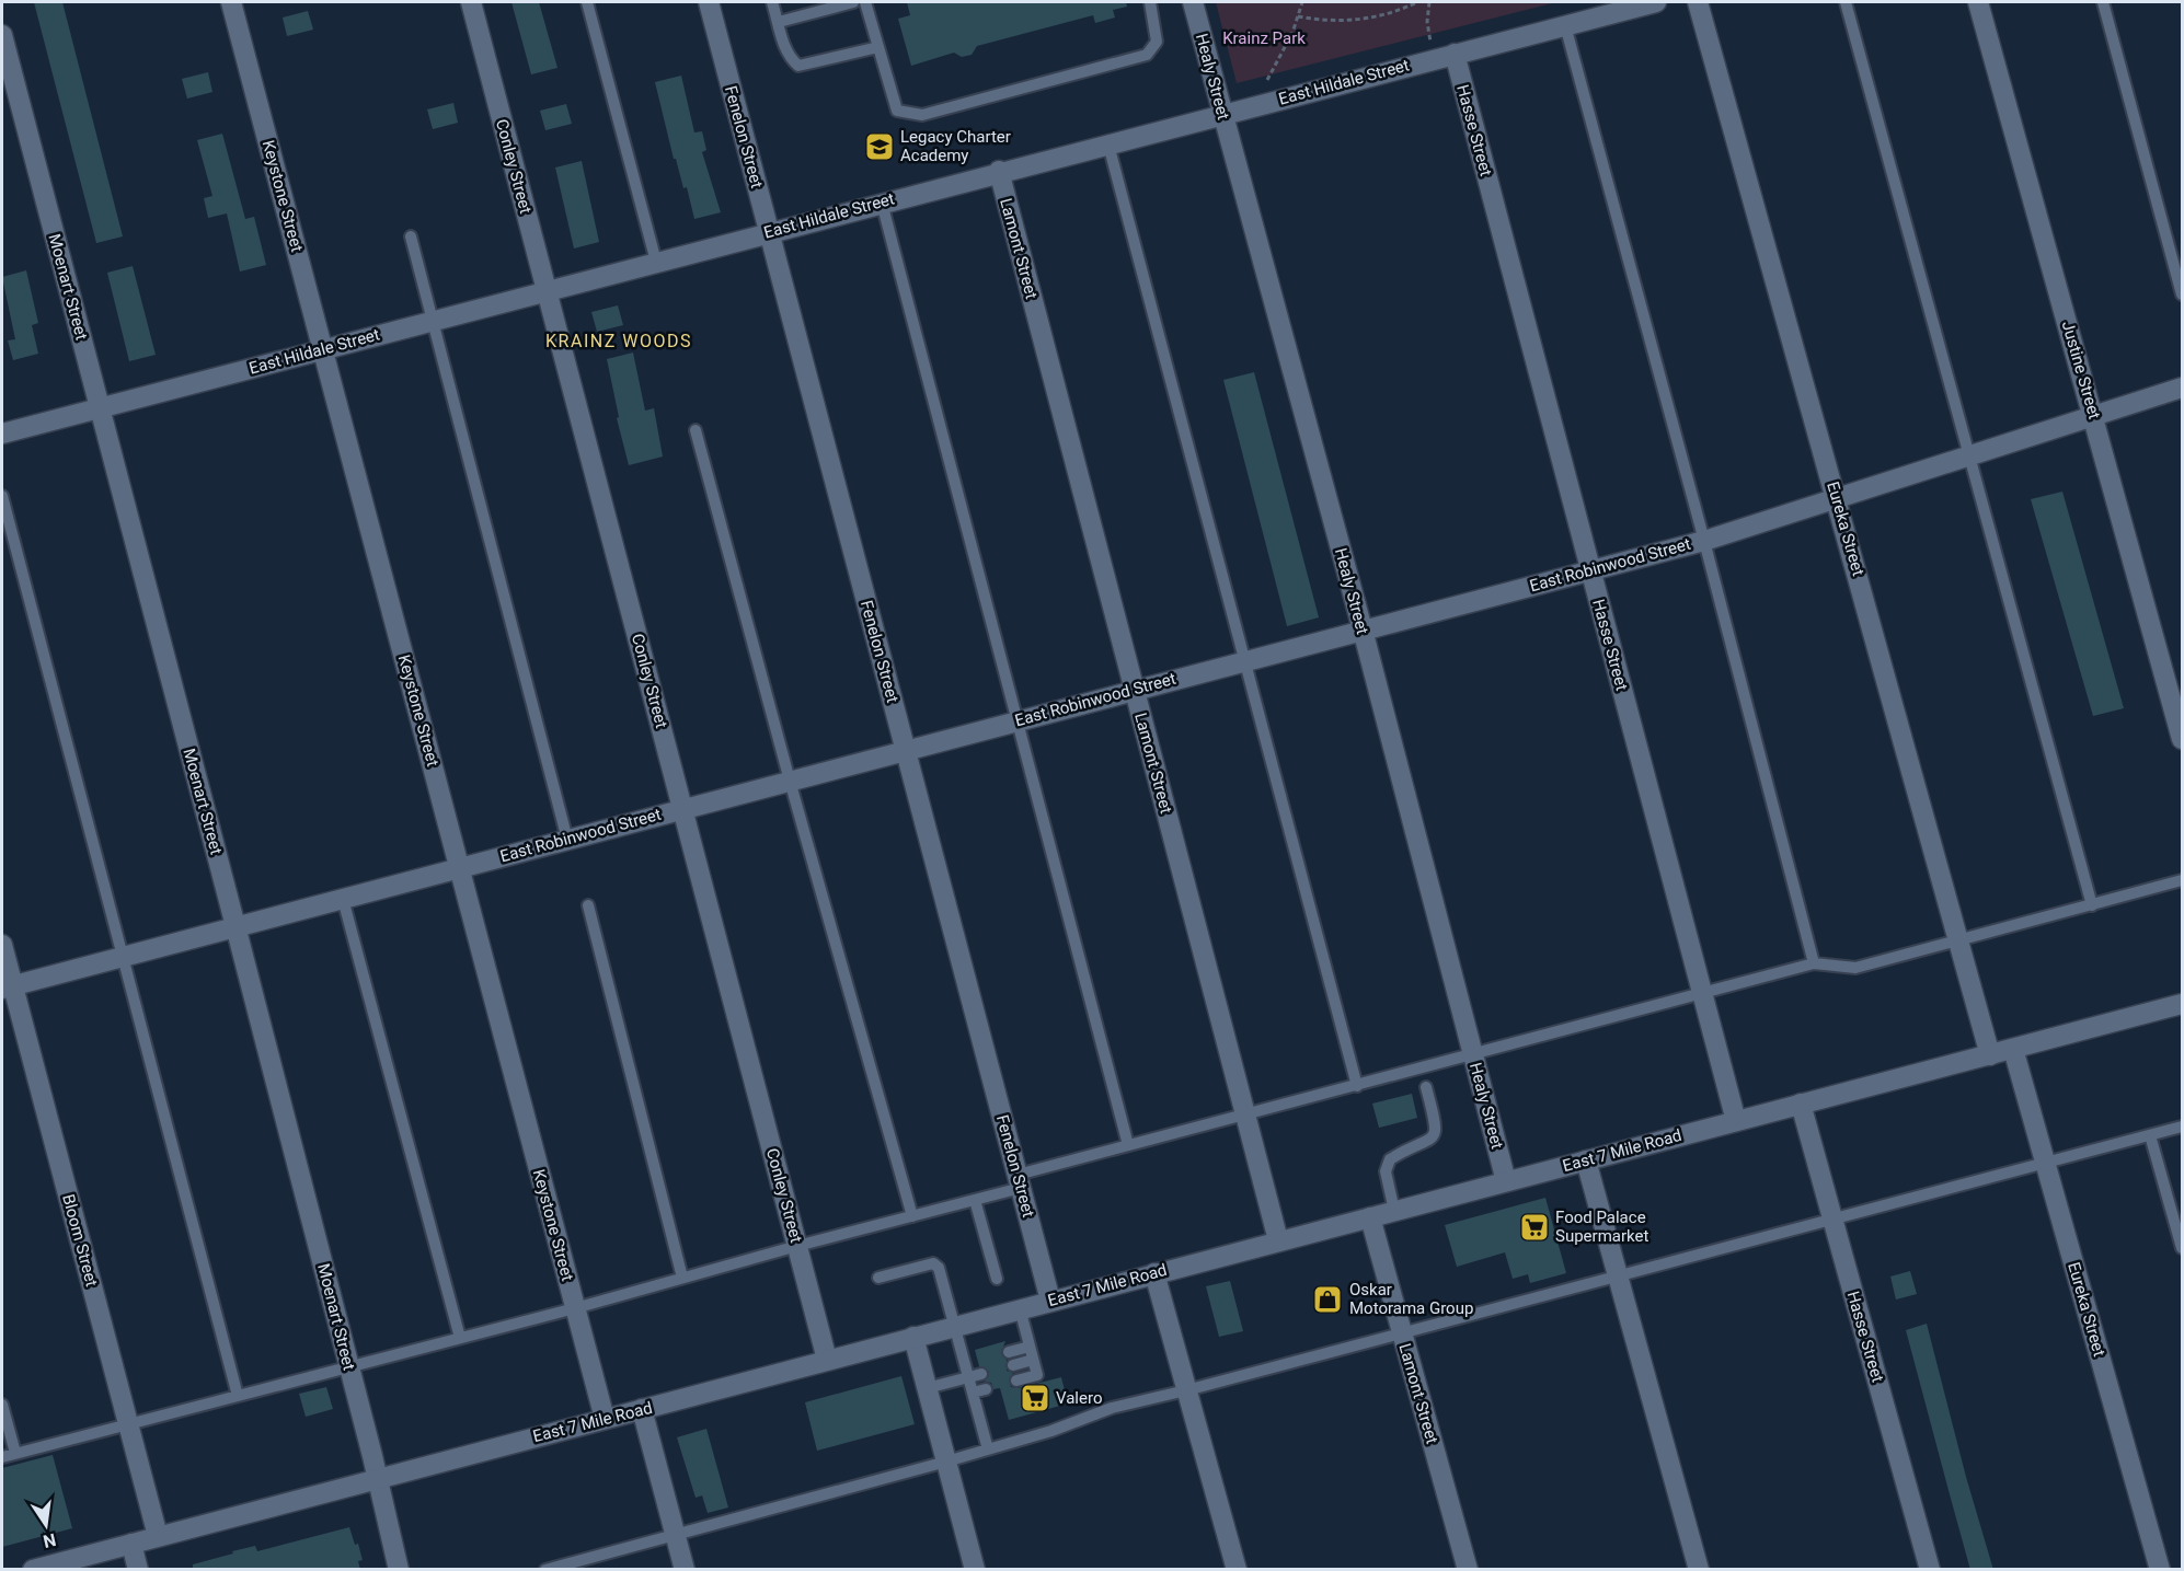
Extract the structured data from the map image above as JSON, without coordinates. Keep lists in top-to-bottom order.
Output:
{
  "streets": {
    "street": [
      "Healy Street",
      "East Hildale Street",
      "Hasse Street",
      "Fenelon Street",
      "Conley Street",
      "Keystone Street",
      "Lamont Street",
      "Moenart Street",
      "Justine Street",
      "Eureka Street",
      "East Robinwood Street",
      "East 7 Mile Road",
      "Bloom Street"
    ]
  },
  "crossings": [
    ["Healy Street", "East Hildale Street"],
    ["Healy Street", "East Robinwood Street"],
    ["Healy Street", "East 7 Mile Road"],
    ["East Hildale Street", "Hasse Street"],
    ["East Hildale Street", "Fenelon Street"],
    ["East Hildale Street", "Conley Street"],
    ["East Hildale Street", "Keystone Street"],
    ["East Hildale Street", "Lamont Street"],
    ["East Hildale Street", "Moenart Street"],
    ["Hasse Street", "East Robinwood Street"],
    ["Hasse Street", "East 7 Mile Road"],
    ["Fenelon Street", "East Robinwood Street"],
    ["Fenelon Street", "East 7 Mile Road"],
    ["Conley Street", "East Robinwood Street"],
    ["Conley Street", "East 7 Mile Road"],
    ["Keystone Street", "East Robinwood Street"],
    ["Keystone Street", "East 7 Mile Road"],
    ["Lamont Street", "East Robinwood Street"],
    ["Lamont Street", "East 7 Mile Road"],
    ["Moenart Street", "East Robinwood Street"],
    ["Moenart Street", "East 7 Mile Road"],
    ["Justine Street", "East Robinwood Street"],
    ["Eureka Street", "East Robinwood Street"],
    ["Eureka Street", "East 7 Mile Road"],
    ["East Robinwood Street", "Bloom Street"],
    ["East 7 Mile Road", "Bloom Street"]
  ],
  "districts": ["KRAINZ WOODS"],
  "parks": ["Krainz Park"],
  "places": {
    "school or university": ["Legacy Charter Academy"],
    "supermarket": ["Food Palace Supermarket", "Valero"],
    "shop": ["Oskar Motorama Group"]
  },
  "north": "bottom"
}
